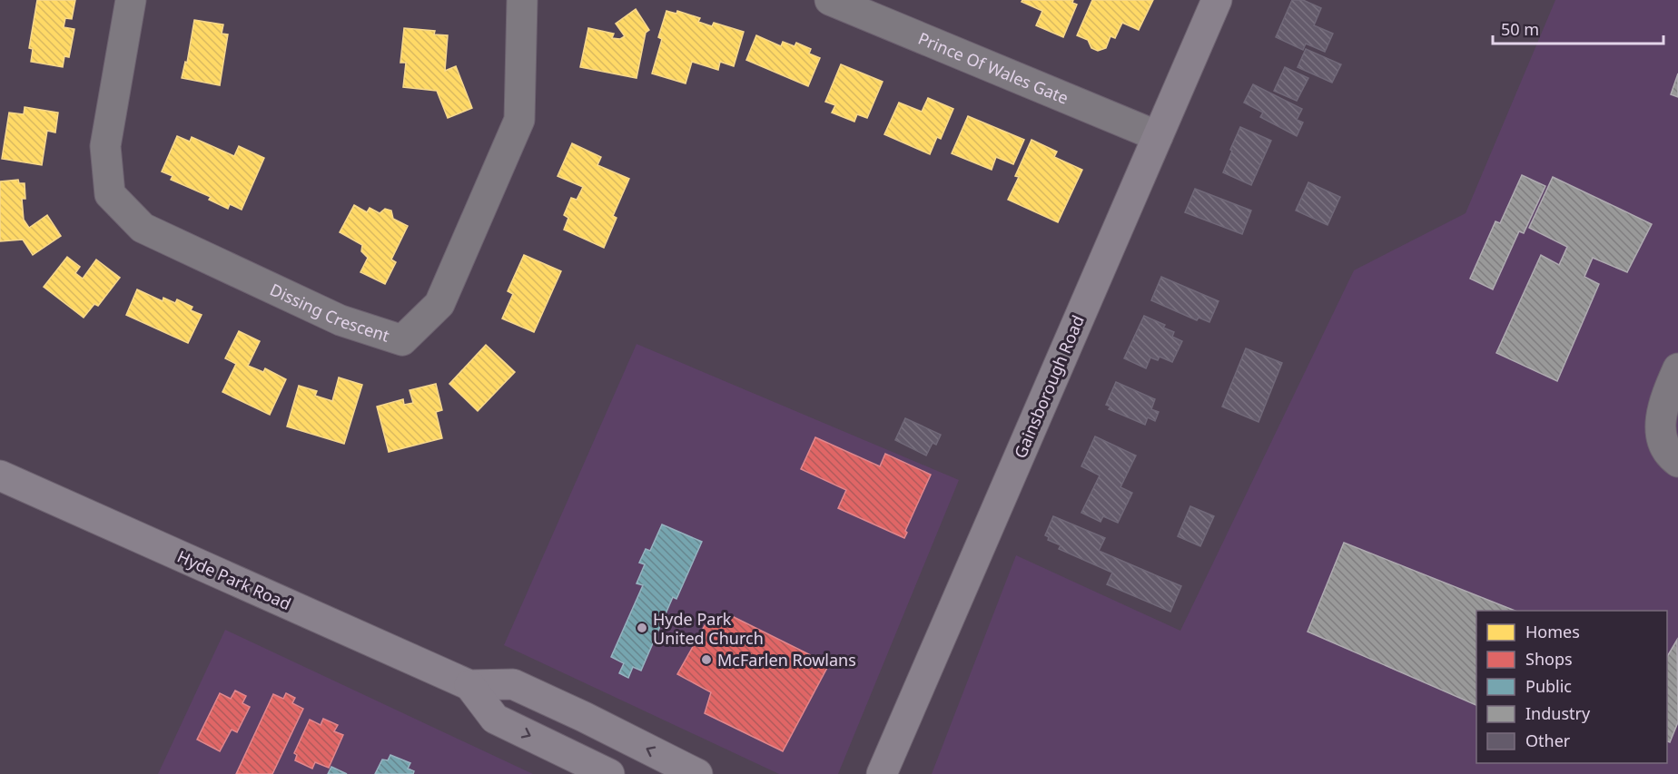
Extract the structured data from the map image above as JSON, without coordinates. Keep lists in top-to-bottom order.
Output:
{
  "streets": {
    "main road": ["Gainsborough Road", "Hyde Park Road"],
    "street": ["Prince Of Wales Gate", "Dissing Crescent"]
  },
  "crossings": [
    ["Prince Of Wales Gate", "Gainsborough Road"]
  ],
  "places": ["Hyde Park United Church", "McFarlen Rowlans"],
  "legend": [
    "Homes",
    "Shops",
    "Public",
    "Industry",
    "Other"
  ],
  "scale_bar": "50 m"
}
